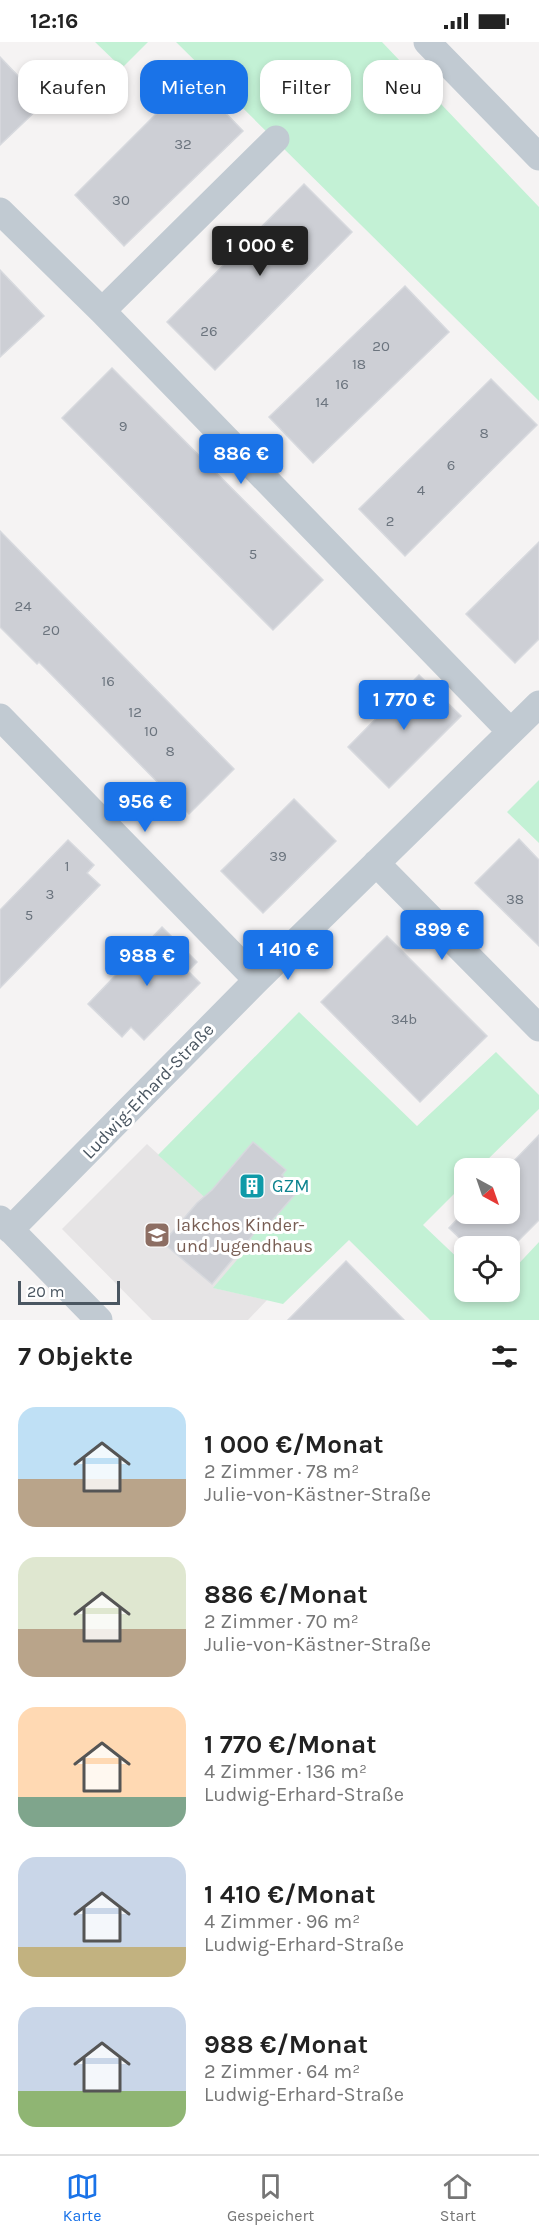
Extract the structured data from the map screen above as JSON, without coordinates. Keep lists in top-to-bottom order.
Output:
{
  "streets": {
    "street": ["Ludwig-Erhard-Straße"]
  },
  "places": {
    "building": ["GZM"],
    "school or university": ["Iakchos Kinder- und Jugendhaus"]
  },
  "house_numbers": [
    "32",
    "30",
    "26",
    "20",
    "18",
    "16",
    "14",
    "9",
    "8",
    "6",
    "4",
    "2",
    "5",
    "24",
    "20",
    "16",
    "12",
    "10",
    "8",
    "39",
    "1",
    "3",
    "38",
    "5",
    "34b"
  ],
  "scale_bar": "20 m",
  "north": "bottom right",
  "page": {
    "status": "12:16",
    "chip": [
      "Kaufen",
      "Mieten",
      "Filter",
      "Neu"
    ],
    "price": [
      "1 000 €",
      "886 €",
      "1 770 €",
      "956 €",
      "899 €",
      "1 410 €",
      "988 €"
    ],
    "scale": "20 m",
    "heading": "7 Objekte",
    "list": [
      {
        "name": "1 000 €/Monat",
        "note": "2 Zimmer · 78 m² · Julie-von-Kästner-Straße"
      },
      {
        "name": "886 €/Monat",
        "note": "2 Zimmer · 70 m² · Julie-von-Kästner-Straße"
      },
      {
        "name": "1 770 €/Monat",
        "note": "4 Zimmer · 136 m² · Ludwig-Erhard-Straße"
      },
      {
        "name": "1 410 €/Monat",
        "note": "4 Zimmer · 96 m² · Ludwig-Erhard-Straße"
      },
      {
        "name": "988 €/Monat",
        "note": "2 Zimmer · 64 m² · Ludwig-Erhard-Straße"
      }
    ],
    "tabs": ["Karte", "Gespeichert", "Start"]
  }
}
